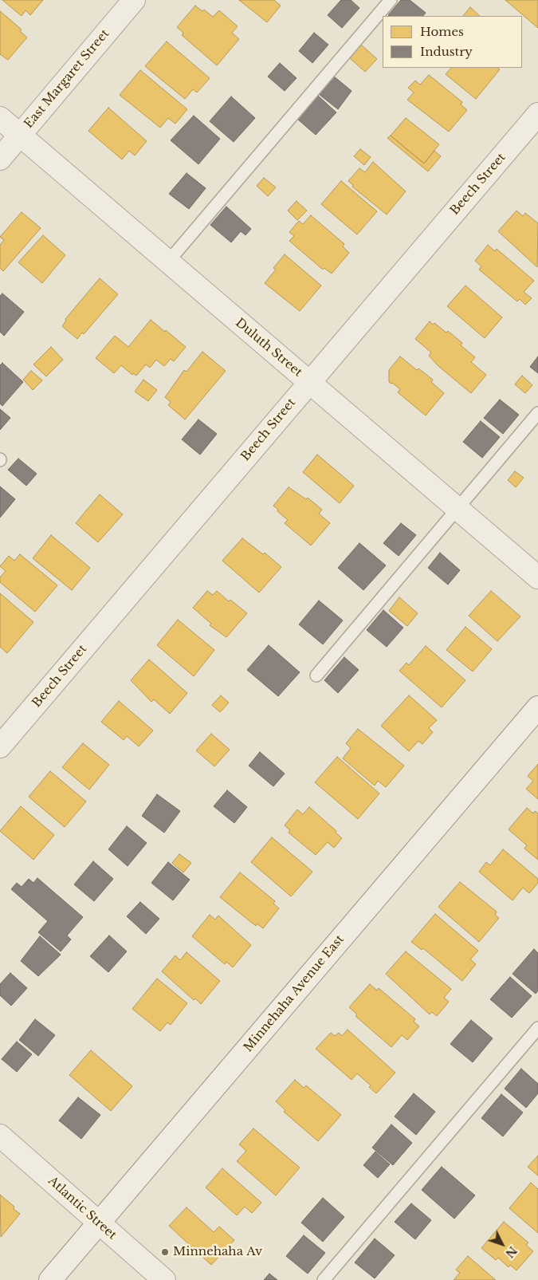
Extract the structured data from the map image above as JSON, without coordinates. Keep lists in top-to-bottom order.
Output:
{
  "streets": {
    "street": [
      "East Margaret Street",
      "Beech Street",
      "Duluth Street",
      "Minnehaha Avenue East",
      "Atlantic Street"
    ]
  },
  "crossings": [
    ["East Margaret Street", "Duluth Street"],
    ["Beech Street", "Duluth Street"],
    ["Minnehaha Avenue East", "Atlantic Street"]
  ],
  "places": ["Minnehaha Av"],
  "legend": ["Homes", "Industry"],
  "north": "bottom right"
}
